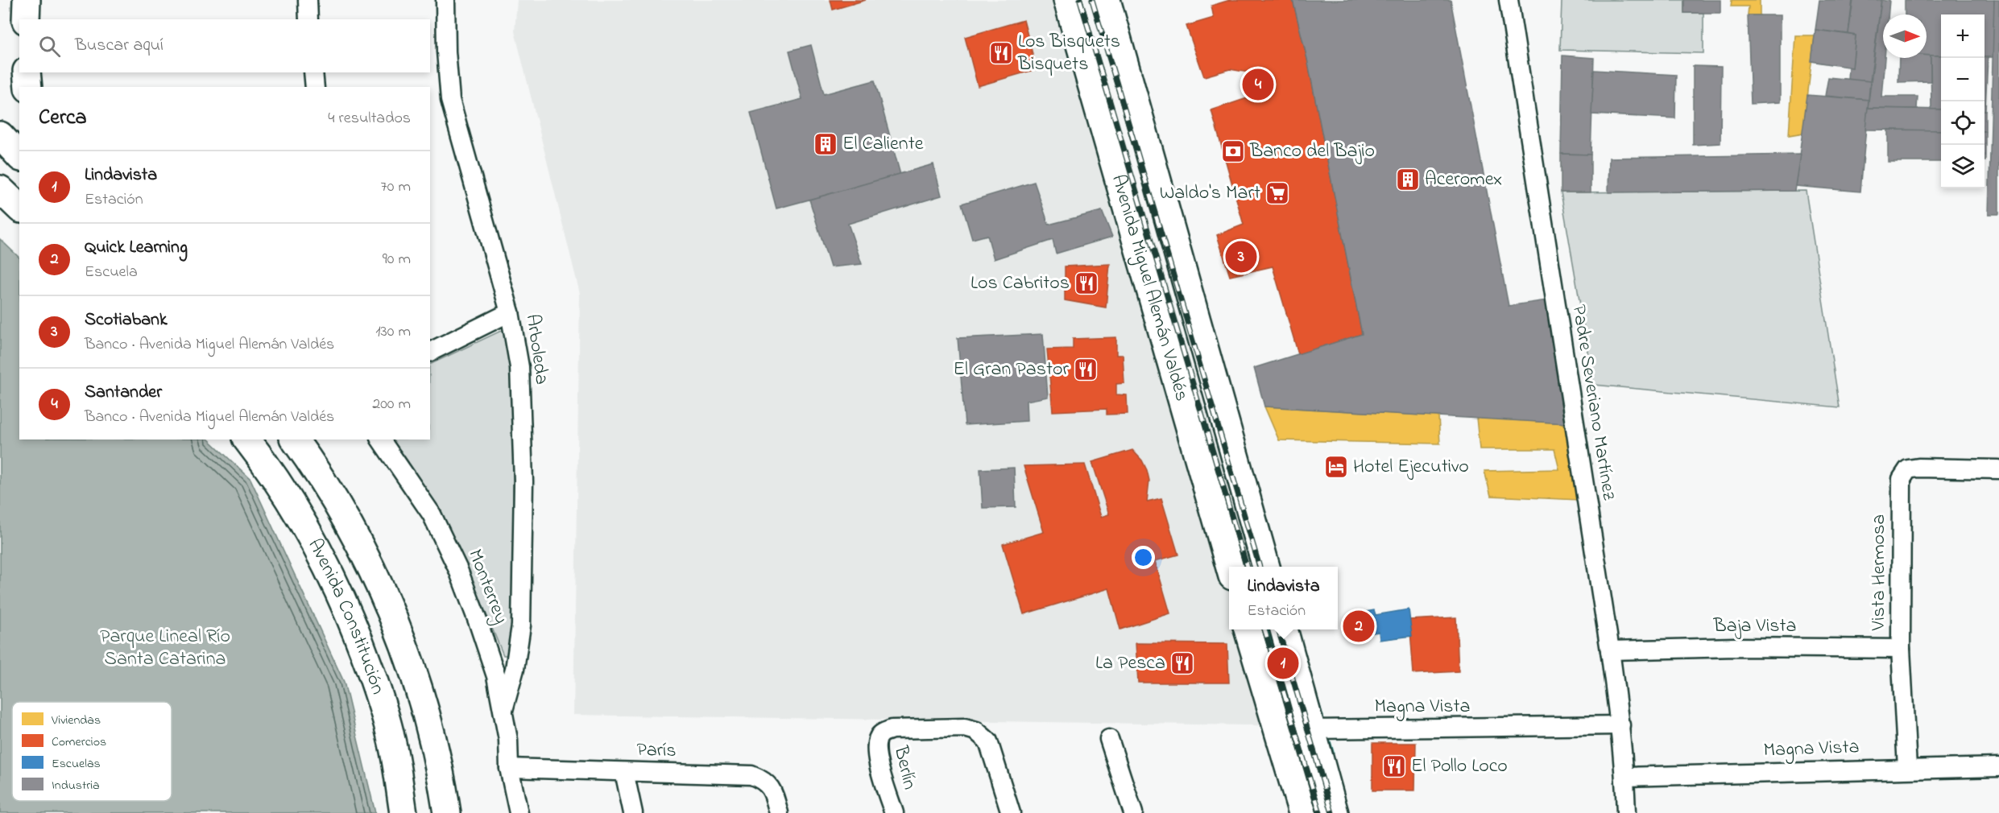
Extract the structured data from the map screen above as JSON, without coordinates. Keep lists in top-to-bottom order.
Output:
{
  "streets": {
    "highway": ["Avenida Miguel Alemán Valdés", "Avenida Constitución"],
    "street": [
      "Arboleda",
      "Padre Severiano Martínez",
      "Vista Hermosa",
      "Monterrey",
      "Baja Vista",
      "Magna Vista",
      "París",
      "Berlín"
    ]
  },
  "crossings": [
    ["Arboleda", "Monterrey"],
    ["Padre Severiano Martínez", "Baja Vista"],
    ["Padre Severiano Martínez", "Magna Vista"],
    ["Vista Hermosa", "Baja Vista"],
    ["Vista Hermosa", "Magna Vista"],
    ["Monterrey", "París"]
  ],
  "parks": ["Parque Lineal Río Santa Catarina"],
  "places": {
    "restaurant": [
      "Los Bisquets Bisquets",
      "Los Cabritos",
      "El Gran Pastor",
      "La Pesca",
      "El Pollo Loco"
    ],
    "building": ["El Caliente", "Aceromex"],
    "bank": ["Banco del Bajio"],
    "supermarket": ["Waldo's Mart"],
    "hotel": ["Hotel Ejecutivo"]
  },
  "legend": [
    "Viviendas",
    "Comercios",
    "Escuelas",
    "Industria"
  ],
  "north": "right",
  "page": {
    "map_buttons": ["+", "−"],
    "search": "Buscar aquí",
    "pins": [
      "4",
      "3",
      "2",
      "1"
    ],
    "heading": ["Cerca", "4 resultados"],
    "list": [
      {
        "mark": "1",
        "name": "Lindavista",
        "note": "Estación",
        "value": "70 m"
      },
      {
        "mark": "2",
        "name": "Quick Learning",
        "note": "Escuela",
        "value": "90 m"
      },
      {
        "mark": "3",
        "name": "Scotiabank",
        "note": "Banco · Avenida Miguel Alemán Valdés",
        "value": "130 m"
      },
      {
        "mark": "4",
        "name": "Santander",
        "note": "Banco · Avenida Miguel Alemán Valdés",
        "value": "200 m"
      }
    ],
    "popup": ["Lindavista", "Estación"]
  }
}
